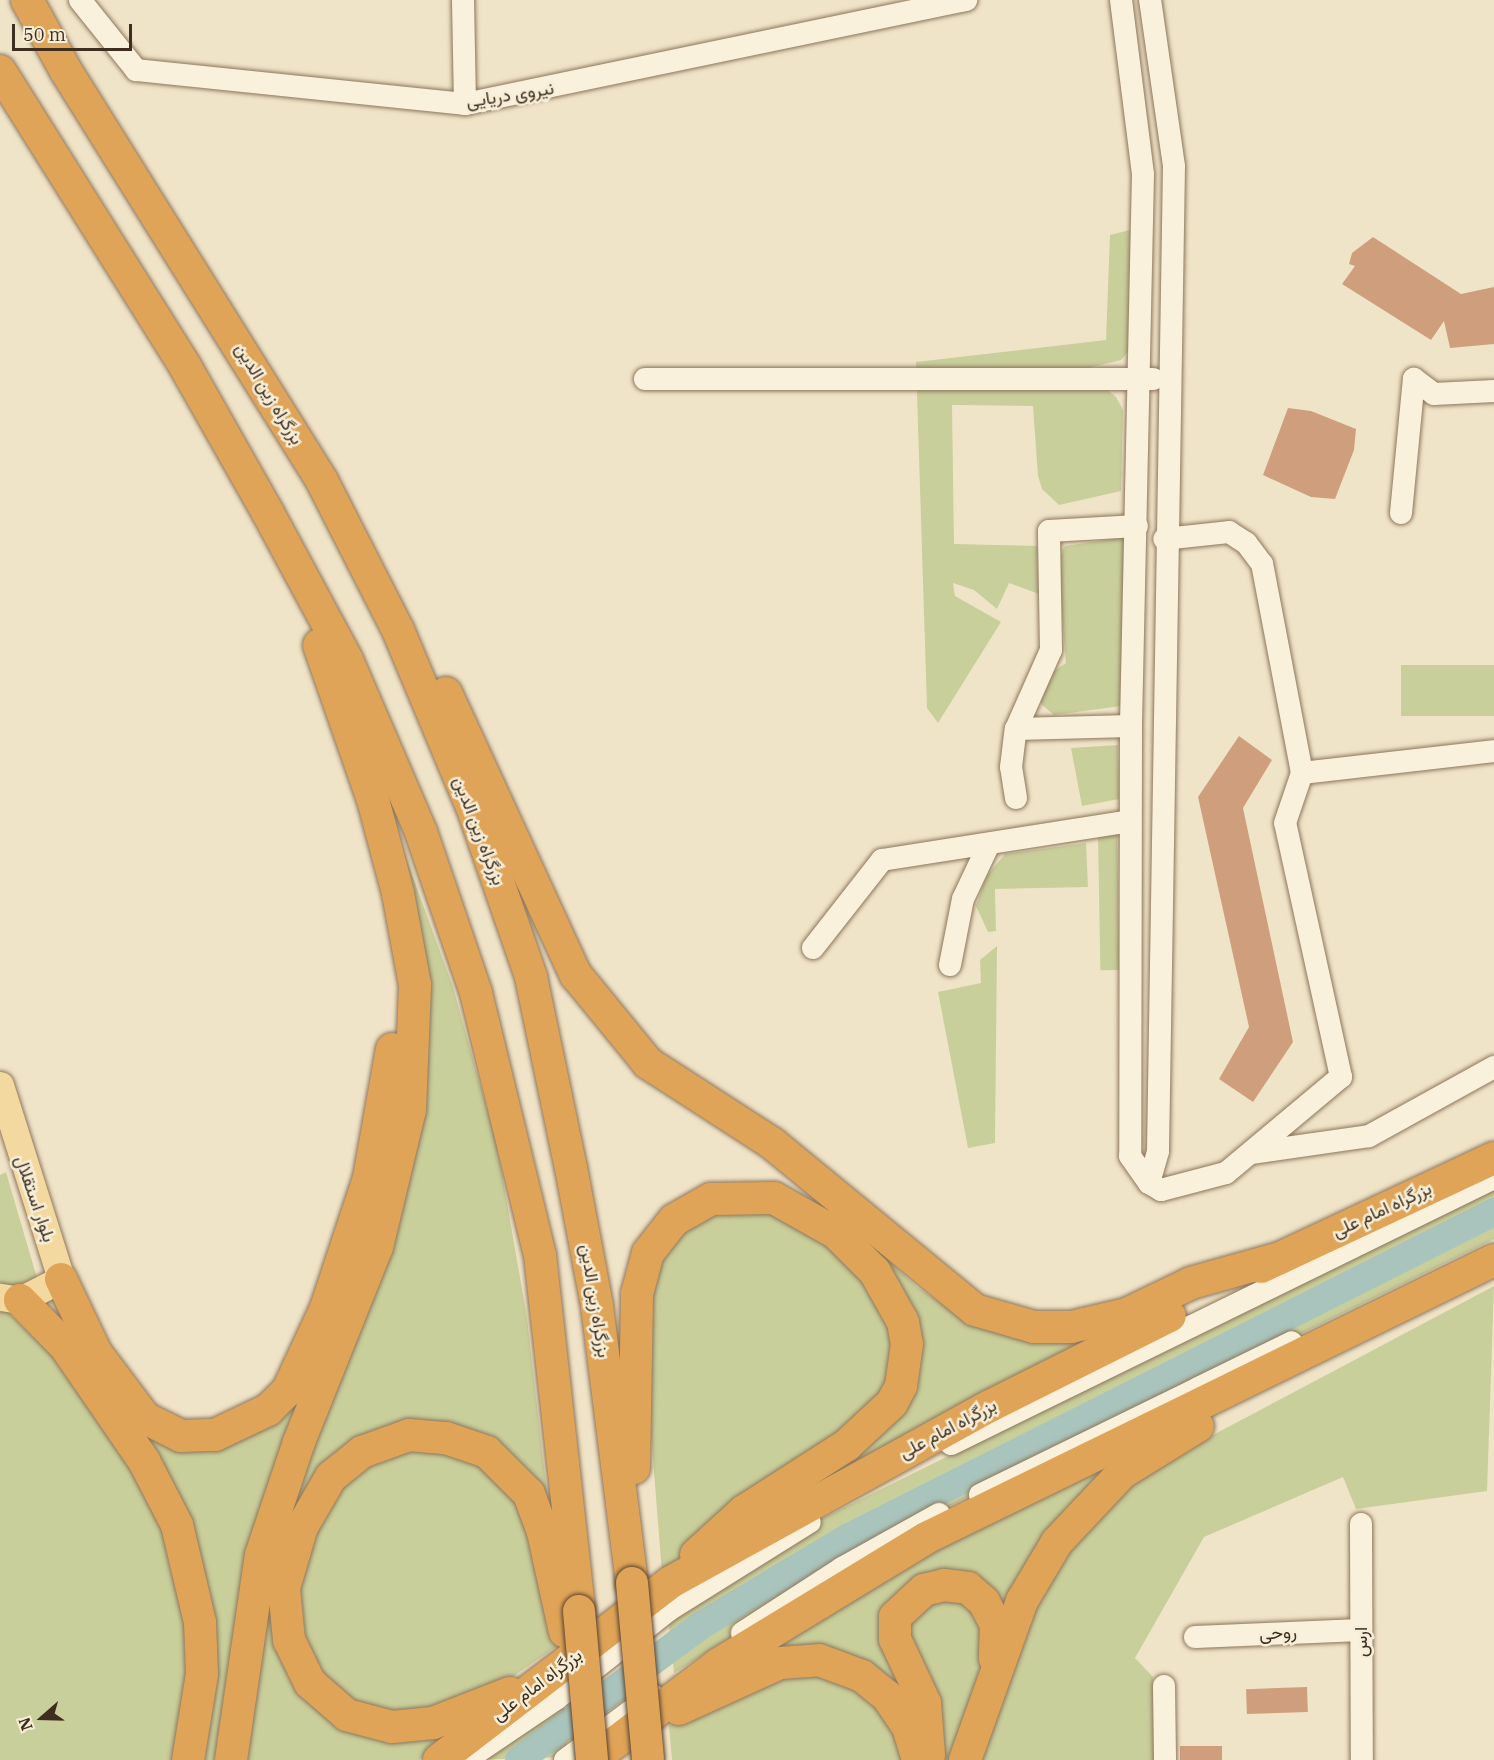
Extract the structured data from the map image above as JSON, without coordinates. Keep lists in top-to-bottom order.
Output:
{
  "streets": {
    "highway": ["بزرگراه زین الدین", "بزرگراه امام علی"],
    "main road": ["بلوار استقلال"],
    "street": ["نیروی دریایی", "روحی", "ارس"]
  },
  "crossings": [
    ["روحی", "ارس"]
  ],
  "scale_bar": "50 m",
  "north": "left"
}
